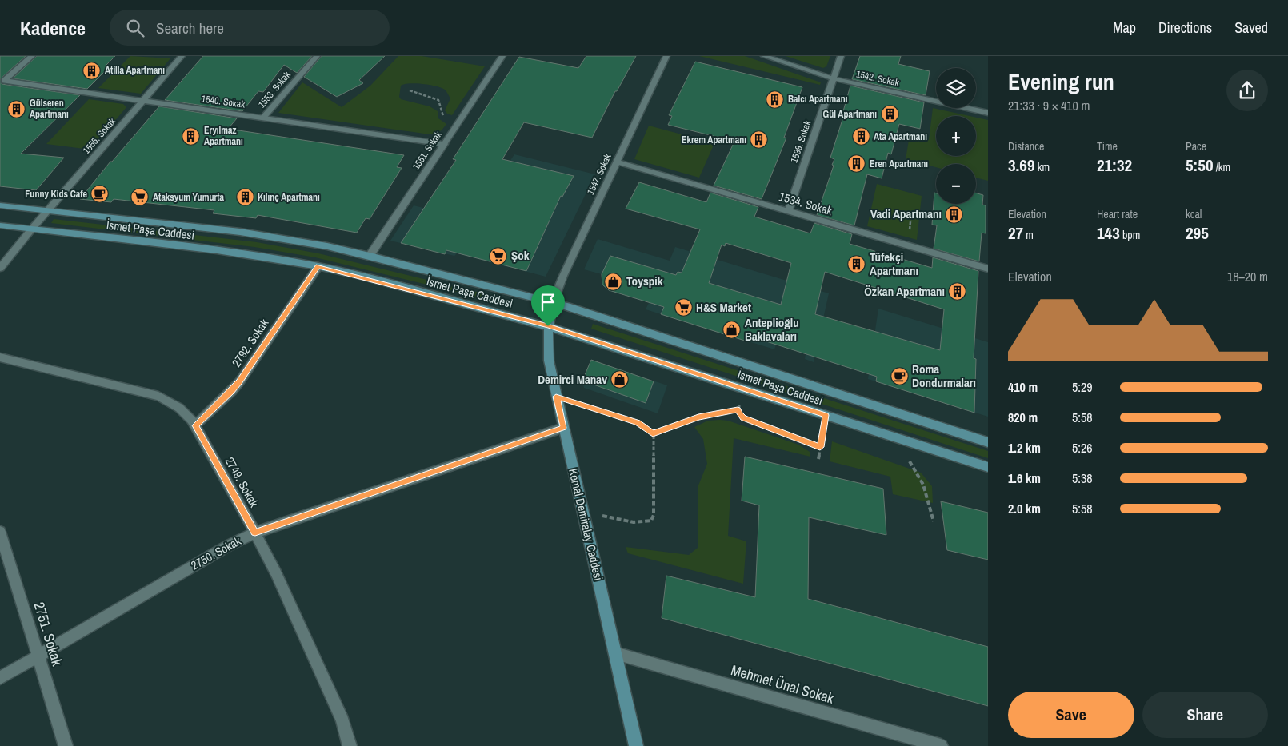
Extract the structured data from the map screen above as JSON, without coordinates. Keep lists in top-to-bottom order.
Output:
{
  "streets": {
    "main road": ["İsmet Paşa Caddesi", "Kemal Demiralay Caddesi"],
    "street": [
      "1542. Sokak",
      "1553. Sokak",
      "1540. Sokak",
      "1555. Sokak",
      "1539. Sokak",
      "1551. Sokak",
      "1547. Sokak",
      "1534. Sokak",
      "2792. Sokak",
      "2749. Sokak",
      "2750. Sokak",
      "2751. Sokak",
      "Mehmet Ünal Sokak"
    ]
  },
  "crossings": [
    ["1542. Sokak", "1539. Sokak"],
    ["1553. Sokak", "1540. Sokak"],
    ["1540. Sokak", "1555. Sokak"],
    ["1540. Sokak", "1551. Sokak"],
    ["1555. Sokak", "İsmet Paşa Caddesi"],
    ["1539. Sokak", "1534. Sokak"],
    ["1551. Sokak", "İsmet Paşa Caddesi"],
    ["1547. Sokak", "1534. Sokak"],
    ["1547. Sokak", "İsmet Paşa Caddesi"],
    ["1547. Sokak", "Kemal Demiralay Caddesi"],
    ["İsmet Paşa Caddesi", "2792. Sokak"],
    ["İsmet Paşa Caddesi", "Kemal Demiralay Caddesi"],
    ["2792. Sokak", "2749. Sokak"],
    ["2749. Sokak", "2750. Sokak"],
    ["Kemal Demiralay Caddesi", "2750. Sokak"],
    ["Kemal Demiralay Caddesi", "Mehmet Ünal Sokak"],
    ["2750. Sokak", "2751. Sokak"]
  ],
  "places": {
    "building": [
      "Atilla Apartmanı",
      "Balcı Apartmanı",
      "Gülseren Apartmanı",
      "Gül Apartmanı",
      "Eryılmaz Apartmanı",
      "Ata Apartmanı",
      "Ekrem Apartmanı",
      "Eren Apartmanı",
      "Kılınç Apartmanı",
      "Vadi Apartmanı",
      "Tüfekçi Apartmanı",
      "Özkan Apartmanı"
    ],
    "cafe": ["Funny Kids Cafe", "Roma Dondurmaları"],
    "supermarket": ["Ataksyum Yumurta", "Şok", "H&S Market"],
    "shop": ["Toyspik", "Anteplioğlu Baklavaları", "Demirci Manav"]
  },
  "page": {
    "header": "Kadence",
    "search": "Search here",
    "nav": ["Map", "Directions", "Saved"],
    "heading": ["Evening run", "21:33 · 9 × 410 m"],
    "map_buttons": ["+", "−"],
    "stats": [
      ["Distance", "3.69 km"],
      ["Time", "21:32"],
      ["Pace", "5:50 /km"],
      ["Elevation", "27 m"],
      ["Heart rate", "143 bpm"],
      ["kcal", "295"]
    ],
    "chart": ["Elevation", "18–20 m"],
    "list": [
      {
        "name": "410 m",
        "note": "5:29"
      },
      {
        "name": "820 m",
        "note": "5:58"
      },
      {
        "name": "1.2 km",
        "note": "5:26"
      },
      {
        "name": "1.6 km",
        "note": "5:38"
      },
      {
        "name": "2.0 km",
        "note": "5:58"
      }
    ],
    "buttons": ["Save", "Share"]
  }
}
